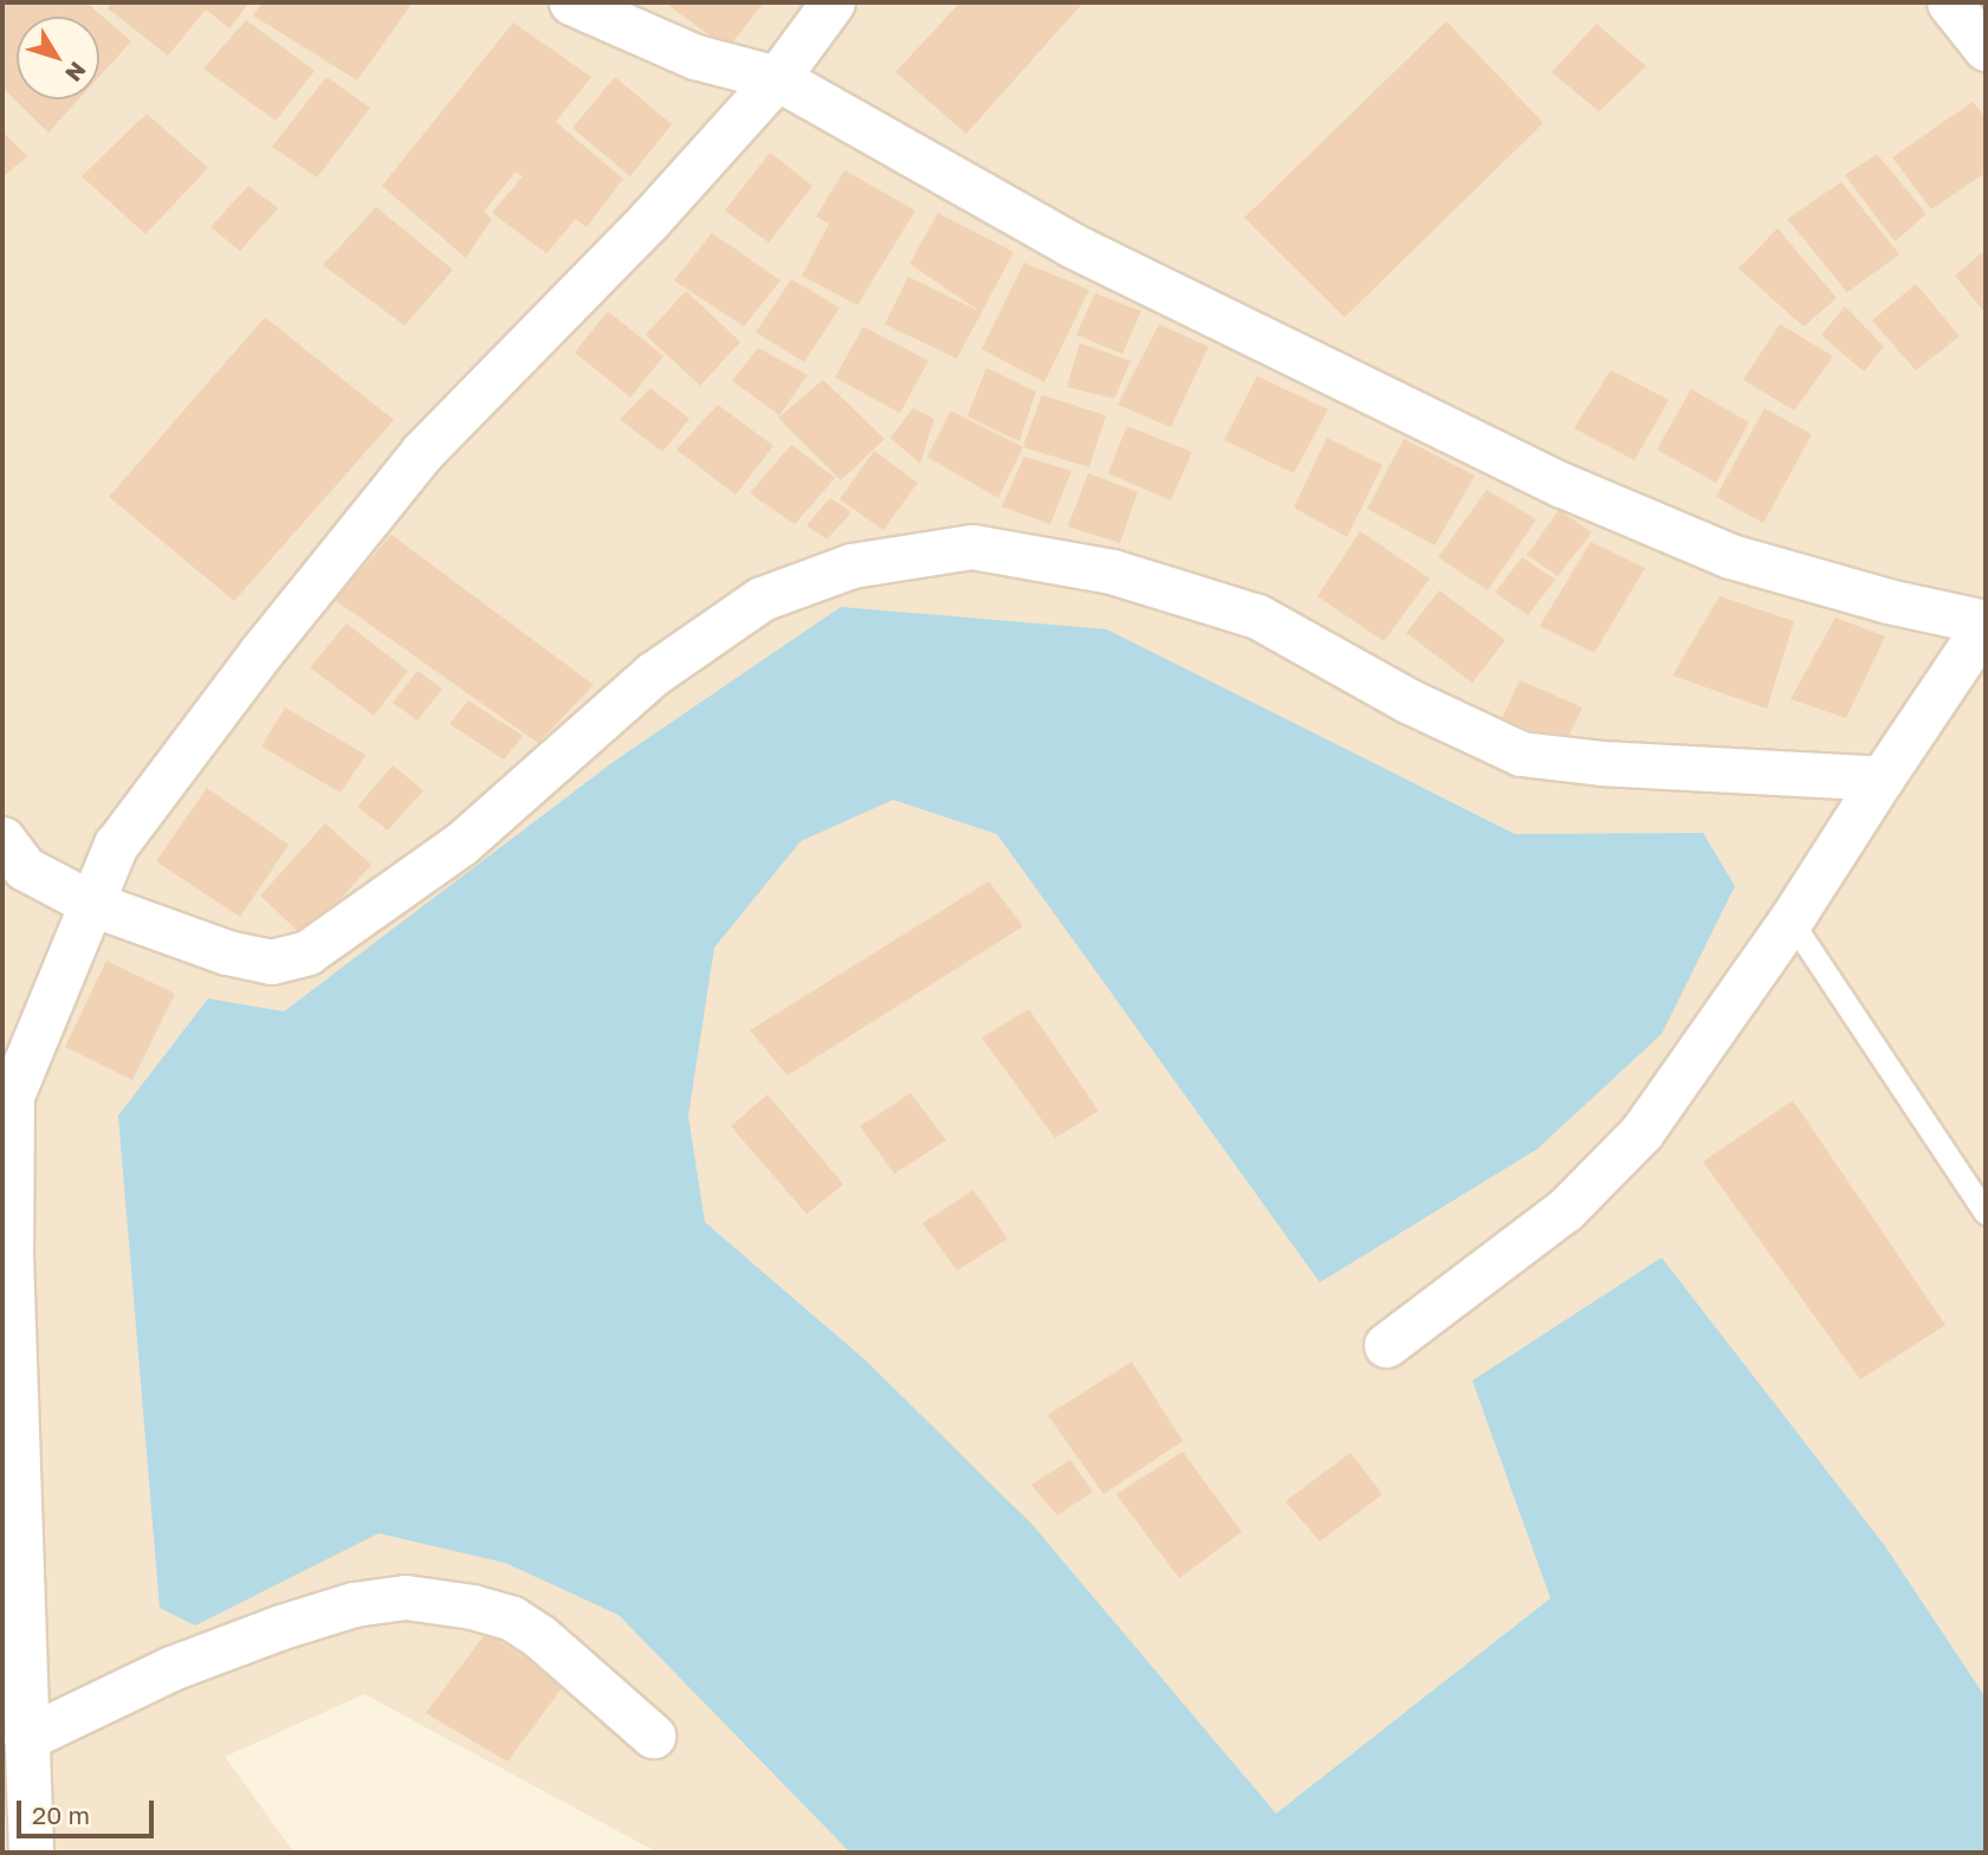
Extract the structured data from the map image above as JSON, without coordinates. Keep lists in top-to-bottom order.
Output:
{
  "scale_bar": "20 m",
  "north": "bottom right"
}
